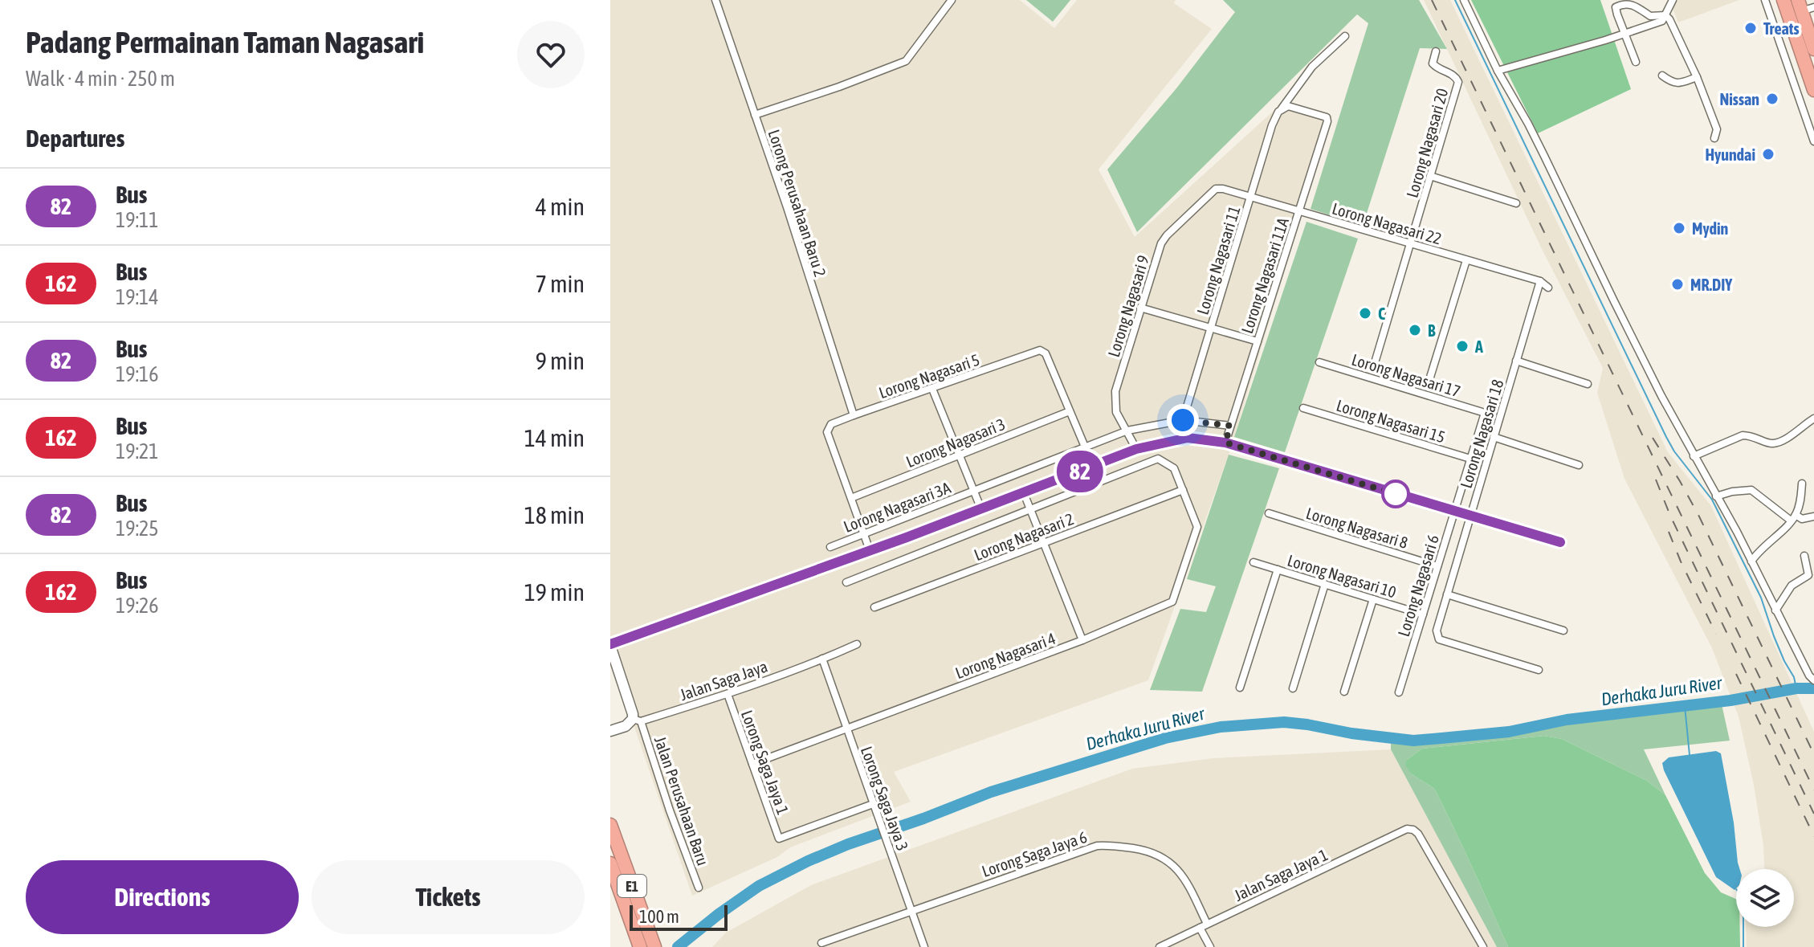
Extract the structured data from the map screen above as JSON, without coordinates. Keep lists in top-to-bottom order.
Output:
{
  "streets": {
    "highway": ["E1"],
    "street": [
      "Lorong Nagasari 20",
      "Lorong Perusahaan Baru 2",
      "Lorong Nagasari 22",
      "Lorong Nagasari 11",
      "Lorong Nagasari 11A",
      "Lorong Nagasari 9",
      "Lorong Nagasari 17",
      "Lorong Nagasari 5",
      "Lorong Nagasari 15",
      "Lorong Nagasari 18",
      "Lorong Nagasari 3",
      "Lorong Nagasari 3A",
      "Lorong Nagasari 8",
      "Lorong Nagasari 2",
      "Lorong Nagasari 10",
      "Lorong Nagasari 6",
      "Lorong Nagasari 4",
      "Jalan Saga Jaya",
      "Lorong Saga Jaya 1",
      "Lorong Saga Jaya 3",
      "Jalan Perusahaan Baru",
      "Lorong Saga Jaya 6",
      "Jalan Saga Jaya 1"
    ]
  },
  "crossings": [
    ["Lorong Nagasari 20", "Lorong Nagasari 22"],
    ["Lorong Perusahaan Baru 2", "Lorong Nagasari 5"],
    ["Lorong Nagasari 22", "Lorong Nagasari 11"],
    ["Lorong Nagasari 22", "Lorong Nagasari 11A"],
    ["Lorong Nagasari 22", "Lorong Nagasari 9"],
    ["Lorong Nagasari 22", "Lorong Nagasari 18"],
    ["Lorong Nagasari 11", "Lorong Nagasari 11A"],
    ["Lorong Nagasari 11", "Lorong Nagasari 3A"],
    ["Lorong Nagasari 11A", "Lorong Nagasari 3A"],
    ["Lorong Nagasari 9", "Lorong Nagasari 3A"],
    ["Lorong Nagasari 17", "Lorong Nagasari 6"],
    ["Lorong Nagasari 5", "Lorong Nagasari 3"],
    ["Lorong Nagasari 15", "Lorong Nagasari 6"],
    ["Lorong Nagasari 8", "Lorong Nagasari 6"],
    ["Lorong Nagasari 2", "Lorong Nagasari 4"],
    ["Lorong Nagasari 10", "Lorong Nagasari 6"],
    ["Lorong Nagasari 4", "Lorong Saga Jaya 1"],
    ["Lorong Nagasari 4", "Lorong Saga Jaya 3"],
    ["Jalan Saga Jaya", "Lorong Saga Jaya 1"],
    ["Jalan Saga Jaya", "Lorong Saga Jaya 3"],
    ["Jalan Saga Jaya", "Jalan Perusahaan Baru"],
    ["Lorong Saga Jaya 1", "Lorong Saga Jaya 3"],
    ["Lorong Saga Jaya 3", "Lorong Saga Jaya 6"],
    ["Lorong Saga Jaya 6", "Jalan Saga Jaya 1"]
  ],
  "water": ["Derhaka Juru River"],
  "places": [
    "Treats",
    "Nissan",
    "Hyundai",
    "Mydin",
    "MR.DIY",
    "C",
    "B",
    "A"
  ],
  "lines": ["bus line 82"],
  "scale_bar": "100 m",
  "page": {
    "heading": [
      ["Padang Permainan Taman Nagasari", "Walk · 4 min · 250 m"],
      "Departures"
    ],
    "on_map": "82",
    "list": [
      {
        "mark": "82",
        "name": "Bus",
        "note": "19:11",
        "value": "4 min"
      },
      {
        "mark": "162",
        "name": "Bus",
        "note": "19:14",
        "value": "7 min"
      },
      {
        "mark": "82",
        "name": "Bus",
        "note": "19:16",
        "value": "9 min"
      },
      {
        "mark": "162",
        "name": "Bus",
        "note": "19:21",
        "value": "14 min"
      },
      {
        "mark": "82",
        "name": "Bus",
        "note": "19:25",
        "value": "18 min"
      },
      {
        "mark": "162",
        "name": "Bus",
        "note": "19:26",
        "value": "19 min"
      }
    ],
    "buttons": ["Directions", "Tickets"],
    "scale": "100 m"
  }
}
